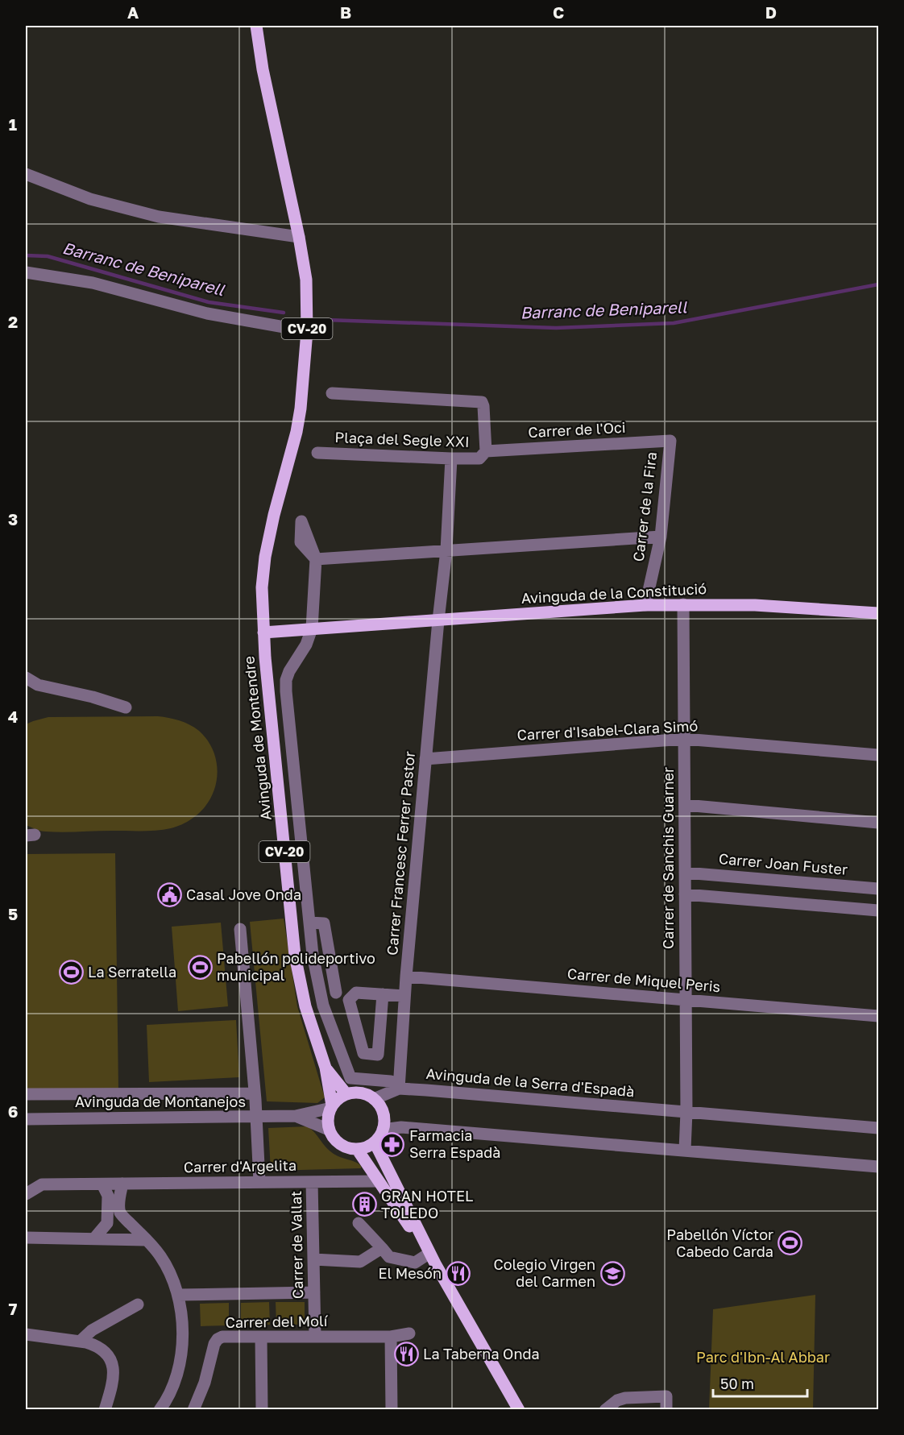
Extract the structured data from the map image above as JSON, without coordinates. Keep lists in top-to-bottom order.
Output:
{
  "streets": {
    "main road": ["CV-20", "Avinguda de la Constitució", "Avinguda de Montendre"],
    "street": [
      "Carrer de l'Oci",
      "Plaça del Segle XXI",
      "Carrer de la Fira",
      "Carrer d'Isabel-Clara Simó",
      "Carrer Francesc Ferrer Pastor",
      "Carrer de Sanchis Guarner",
      "Carrer Joan Fuster",
      "Carrer de Miquel Peris",
      "Avinguda de la Serra d'Espadà",
      "Avinguda de Montanejos",
      "Carrer d'Argelita",
      "Carrer de Vallat",
      "Carrer del Molí"
    ]
  },
  "crossings": [
    ["CV-20", "Avinguda de la Constitució"],
    ["CV-20", "Avinguda de Montendre"],
    ["CV-20", "Avinguda de la Serra d'Espadà"],
    ["CV-20", "Avinguda de Montanejos"],
    ["Carrer de l'Oci", "Plaça del Segle XXI"],
    ["Carrer de l'Oci", "Carrer de la Fira"],
    ["Carrer de la Fira", "Avinguda de la Constitució"],
    ["Avinguda de la Constitució", "Avinguda de Montendre"],
    ["Avinguda de la Constitució", "Carrer Francesc Ferrer Pastor"],
    ["Avinguda de la Constitució", "Carrer de Sanchis Guarner"],
    ["Carrer d'Isabel-Clara Simó", "Carrer Francesc Ferrer Pastor"],
    ["Carrer d'Isabel-Clara Simó", "Carrer de Sanchis Guarner"],
    ["Avinguda de Montendre", "Avinguda de la Serra d'Espadà"],
    ["Avinguda de Montendre", "Avinguda de Montanejos"],
    ["Carrer Francesc Ferrer Pastor", "Carrer de Miquel Peris"],
    ["Carrer Francesc Ferrer Pastor", "Avinguda de la Serra d'Espadà"],
    ["Carrer de Sanchis Guarner", "Carrer Joan Fuster"],
    ["Carrer de Sanchis Guarner", "Carrer de Miquel Peris"],
    ["Carrer de Sanchis Guarner", "Avinguda de la Serra d'Espadà"],
    ["Avinguda de la Serra d'Espadà", "Avinguda de Montanejos"],
    ["Carrer d'Argelita", "Carrer de Vallat"],
    ["Carrer de Vallat", "Carrer del Molí"]
  ],
  "water": ["Barranc de Beniparell"],
  "parks": ["Parc d'Ibn-Al Abbar"],
  "places": {
    "public building": ["Casal Jove Onda"],
    "sports": ["Pabellón polideportivo municipal", "La Serratella", "Pabellón Víctor Cabedo Carda"],
    "pharmacy": ["Farmacia Serra Espadà"],
    "building": ["GRAN HOTEL TOLEDO"],
    "school or university": ["Colegio Virgen del Carmen"],
    "restaurant": ["El Mesón", "La Taberna Onda"]
  },
  "scale_bar": "50 m",
  "grid": {
    "columns": [
      "A",
      "B",
      "C",
      "D"
    ],
    "rows": [
      "1",
      "2",
      "3",
      "4",
      "5",
      "6",
      "7"
    ]
  }
}
